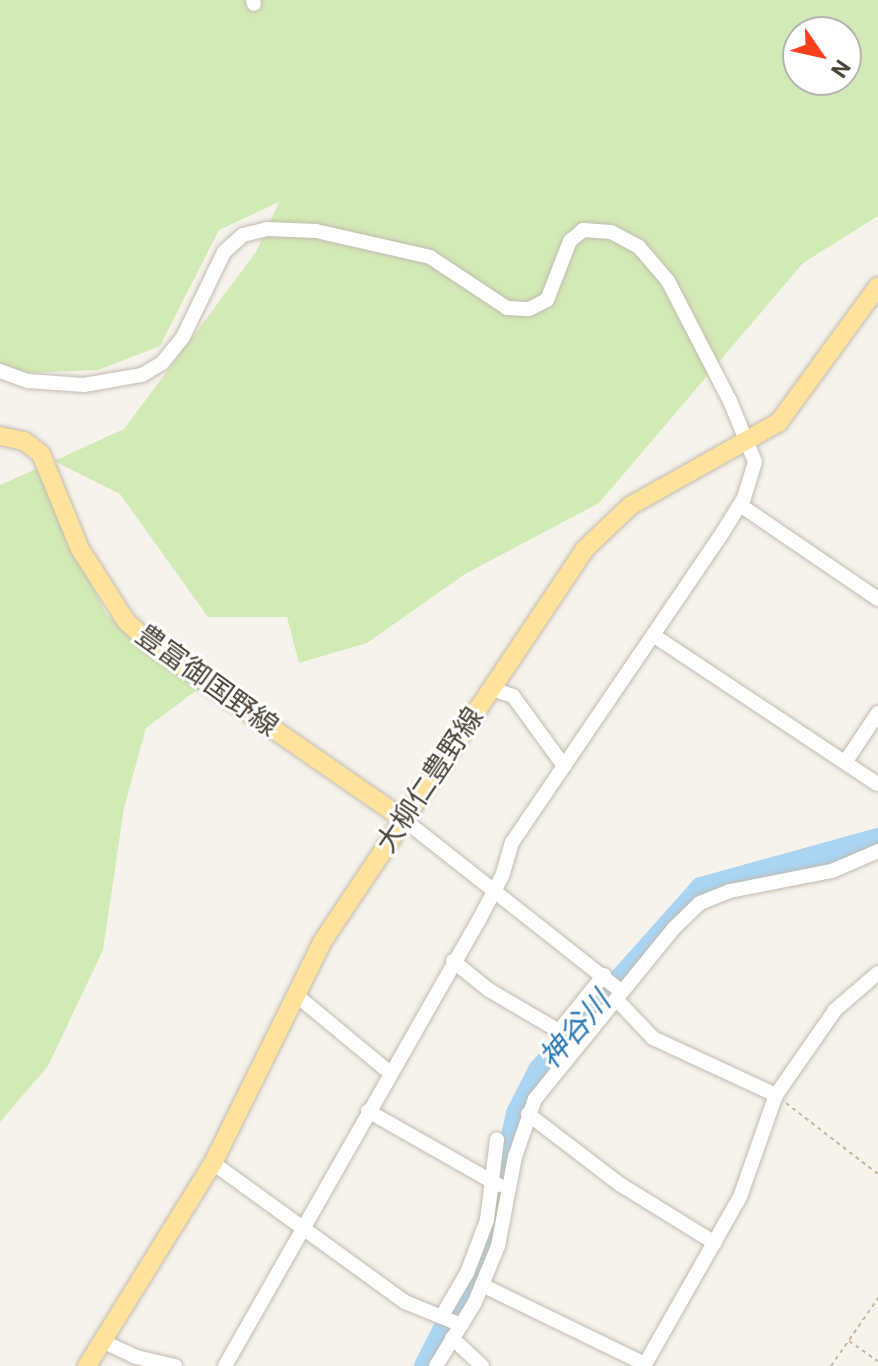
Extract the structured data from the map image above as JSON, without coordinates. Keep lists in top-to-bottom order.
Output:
{
  "streets": {
    "main road": ["豊富御国野線", "大柳仁豊野線"]
  },
  "crossings": [
    ["豊富御国野線", "大柳仁豊野線"]
  ],
  "water": ["神谷川"],
  "north": "bottom right"
}
